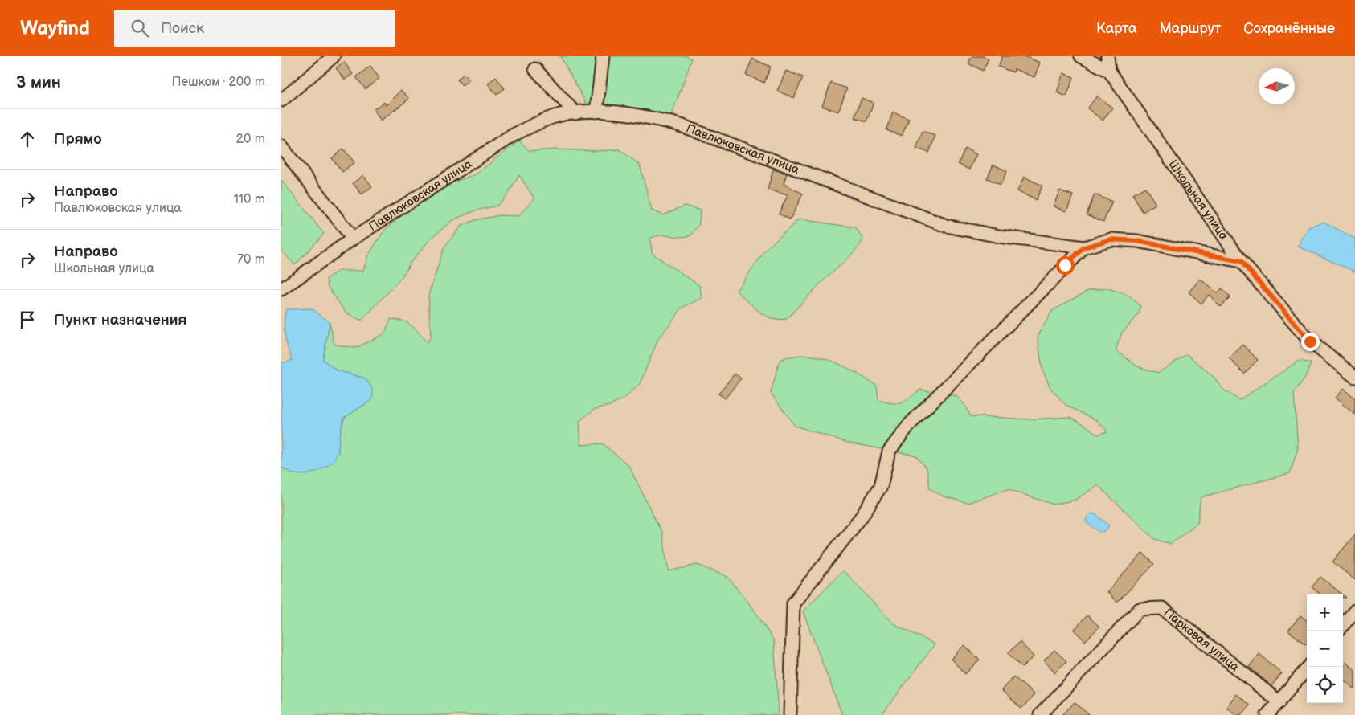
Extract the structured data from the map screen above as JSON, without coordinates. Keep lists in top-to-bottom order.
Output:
{
  "streets": {
    "street": ["Павлюковская улица", "Школьная улица", "Парковая улица"]
  },
  "crossings": [
    ["Павлюковская улица", "Школьная улица"]
  ],
  "north": "left",
  "page": {
    "header": "Wayfind",
    "search": "Поиск",
    "nav": ["Карта", "Маршрут", "Сохранённые"],
    "heading": ["3 мин", "Пешком · 200 m"],
    "list": [
      ["Прямо", "20 m"],
      ["Направо", "Павлюковская улица", "110 m"],
      ["Направо", "Школьная улица", "70 m"],
      "Пункт назначения"
    ],
    "map_buttons": ["+", "−"]
  }
}
